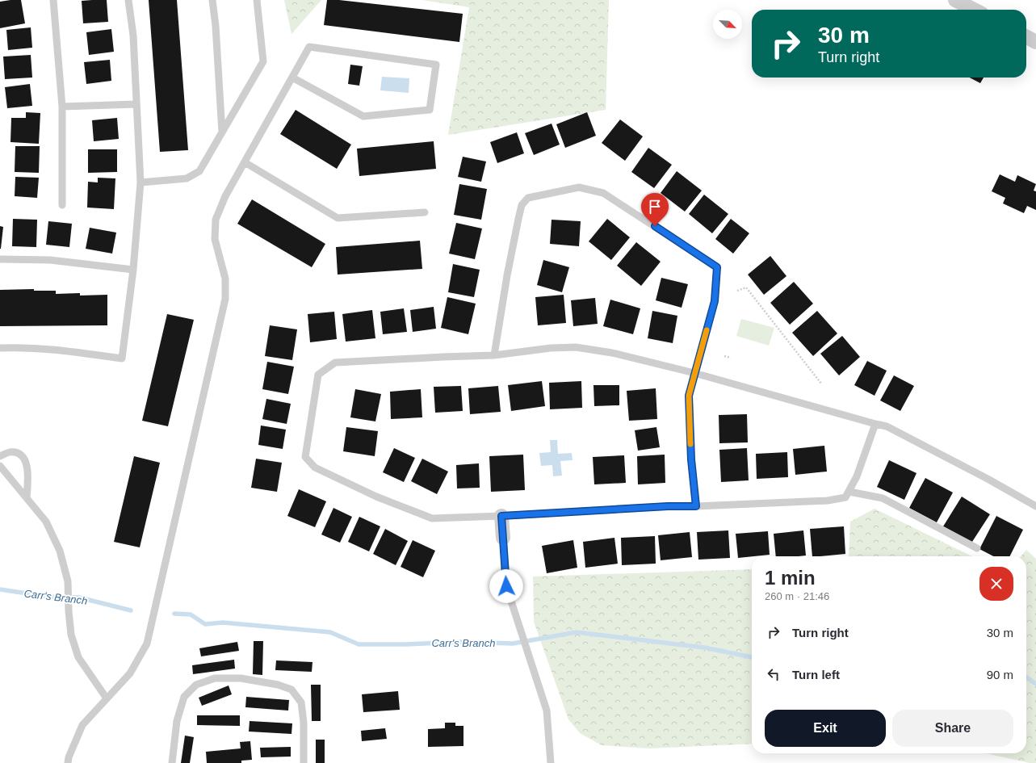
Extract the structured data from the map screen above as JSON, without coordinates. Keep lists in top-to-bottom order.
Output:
{
  "water": ["Carr's Branch"],
  "north": "bottom right",
  "page": {
    "turn": ["30 m", "Turn right"],
    "heading": ["1 min", "260 m · 21:46"],
    "list": [
      {
        "name": "Turn right",
        "value": "30 m"
      },
      {
        "name": "Turn left",
        "value": "90 m"
      }
    ],
    "buttons": ["Exit", "Share"]
  }
}
